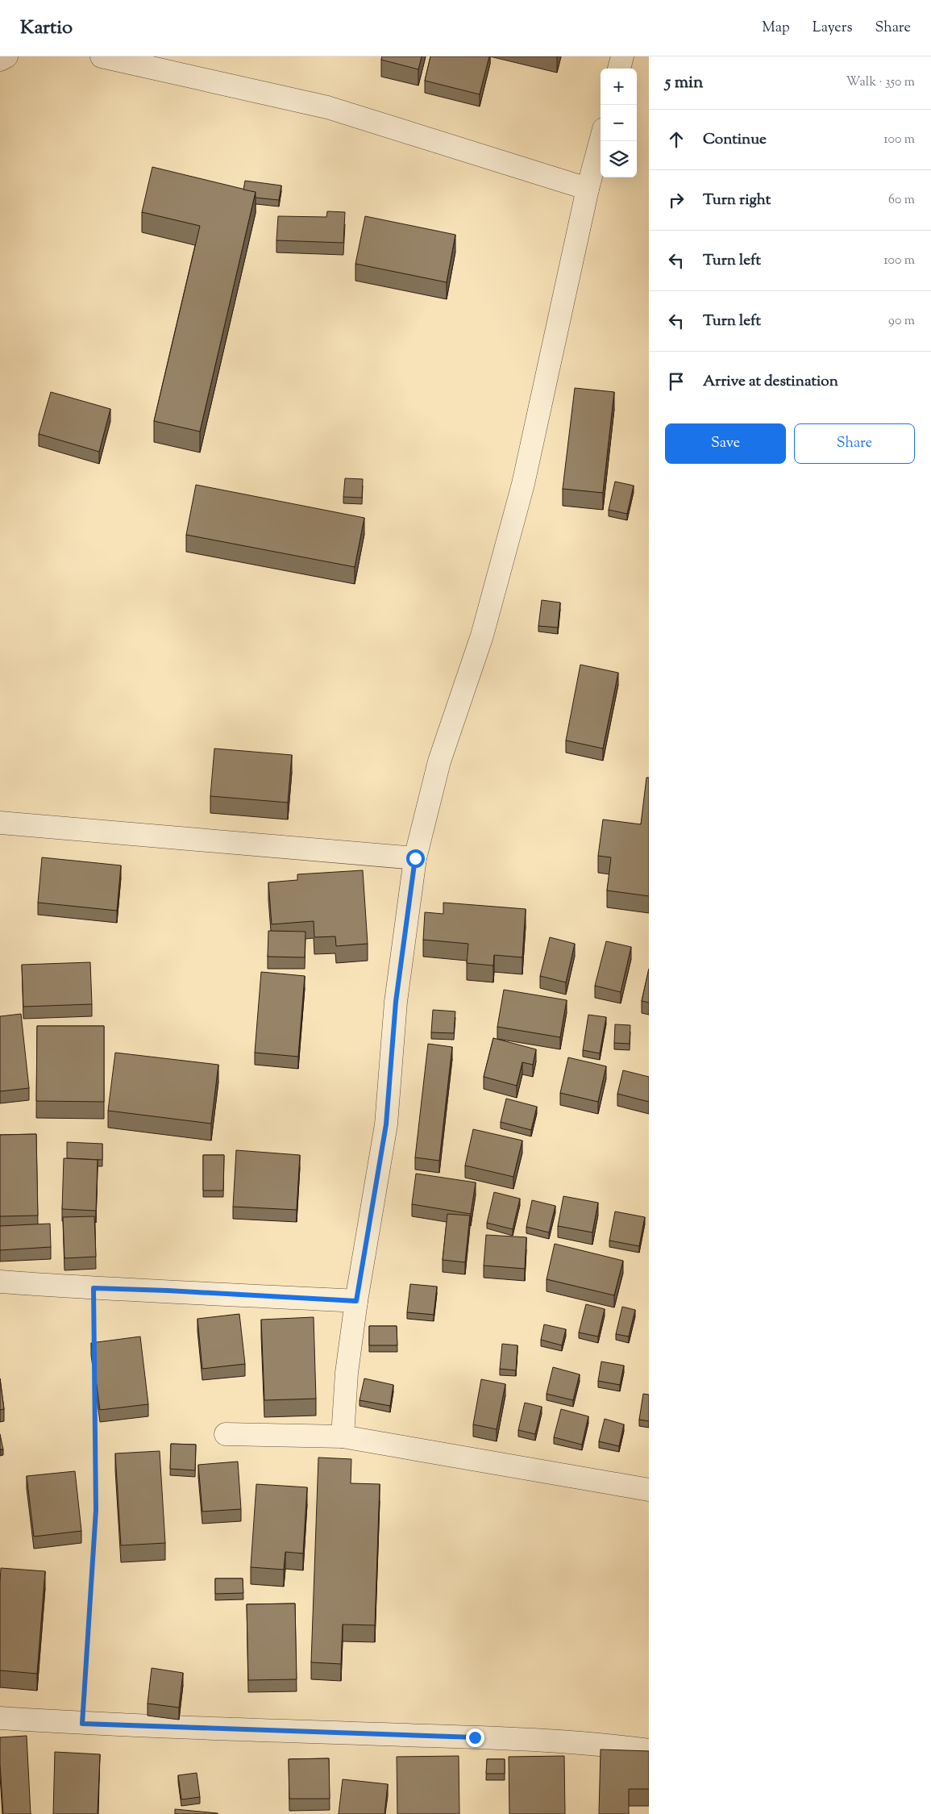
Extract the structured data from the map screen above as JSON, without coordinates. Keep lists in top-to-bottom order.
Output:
{
  "page": {
    "header": "Kartio",
    "nav": ["Map", "Layers", "Share"],
    "heading": ["5 min", "Walk · 350 m"],
    "map_buttons": ["+", "−"],
    "list": [
      ["Continue", "100 m"],
      ["Turn right", "60 m"],
      ["Turn left", "100 m"],
      ["Turn left", "90 m"],
      "Arrive at destination"
    ],
    "buttons": ["Save", "Share"]
  }
}
